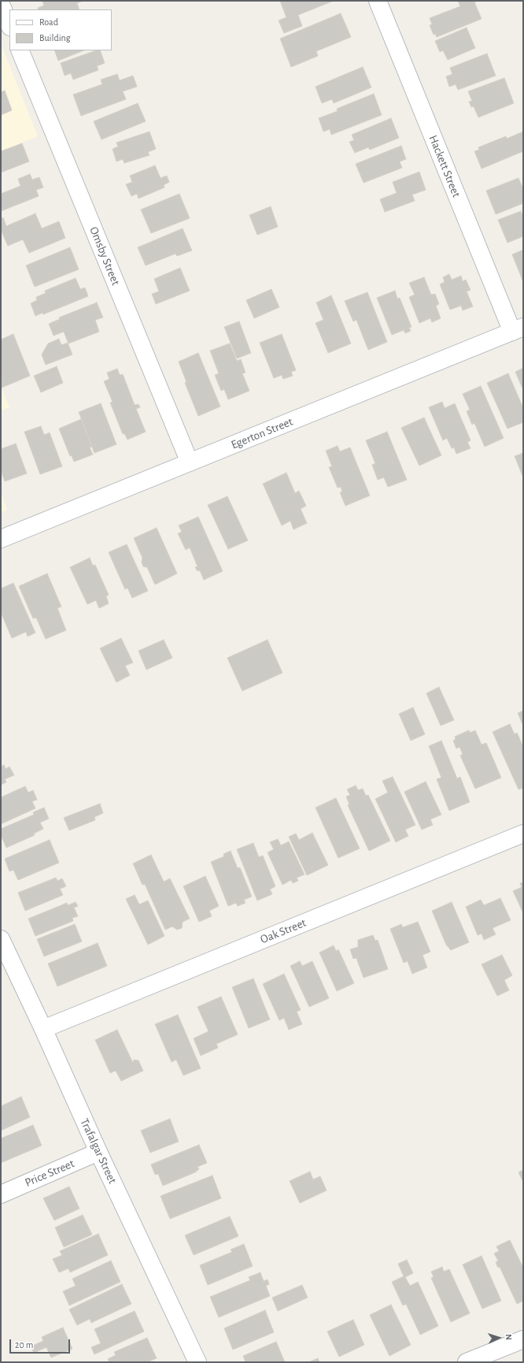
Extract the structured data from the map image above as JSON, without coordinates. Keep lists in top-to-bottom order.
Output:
{
  "streets": {
    "street": [
      "Hackett Street",
      "Omsby Street",
      "Egerton Street",
      "Oak Street",
      "Trafalgar Street",
      "Price Street"
    ]
  },
  "crossings": [
    ["Hackett Street", "Egerton Street"],
    ["Omsby Street", "Egerton Street"],
    ["Oak Street", "Trafalgar Street"],
    ["Trafalgar Street", "Price Street"]
  ],
  "legend": ["Road", "Building"],
  "scale_bar": "20 m",
  "north": "right"
}
